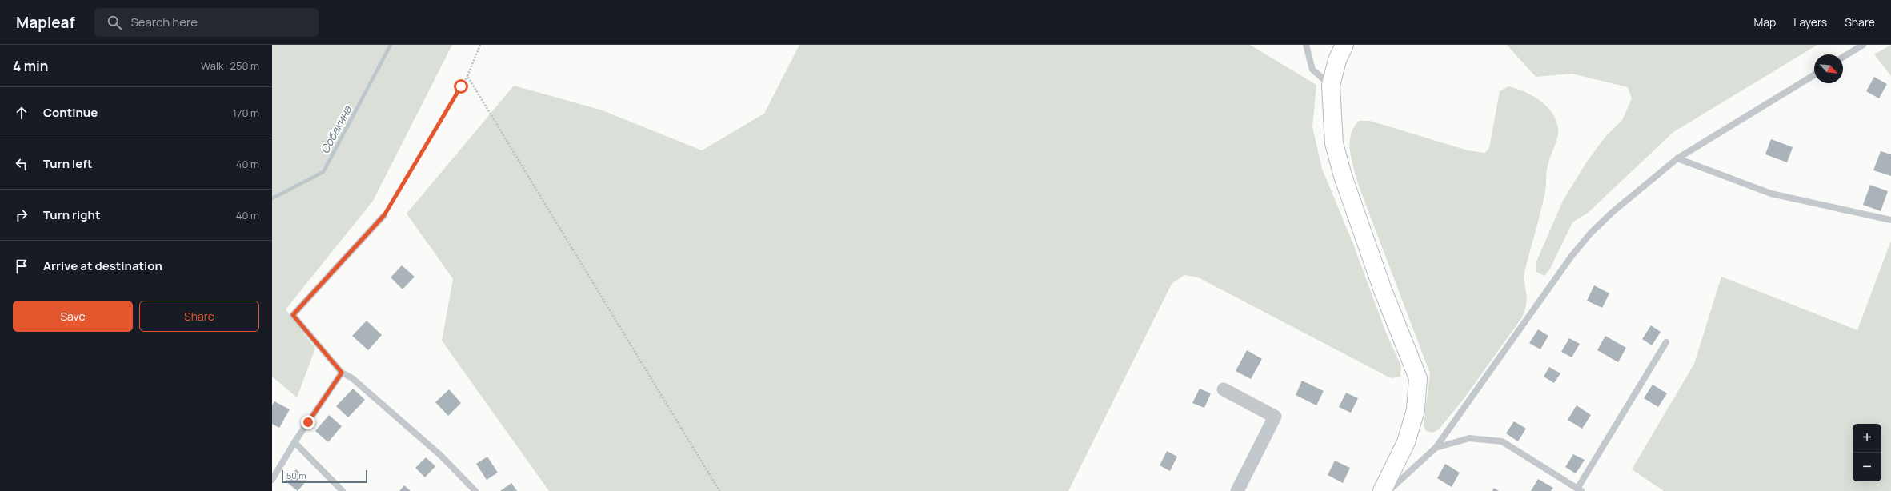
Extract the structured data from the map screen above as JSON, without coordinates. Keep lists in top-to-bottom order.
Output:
{
  "water": ["Собакина"],
  "scale_bar": "50 m",
  "north": "bottom right",
  "page": {
    "header": "Mapleaf",
    "search": "Search here",
    "nav": ["Map", "Layers", "Share"],
    "heading": ["4 min", "Walk · 250 m"],
    "list": [
      ["Continue", "170 m"],
      ["Turn left", "40 m"],
      ["Turn right", "40 m"],
      "Arrive at destination"
    ],
    "buttons": ["Save", "Share"],
    "map_buttons": ["+", "−"],
    "scale": "50 m"
  }
}
